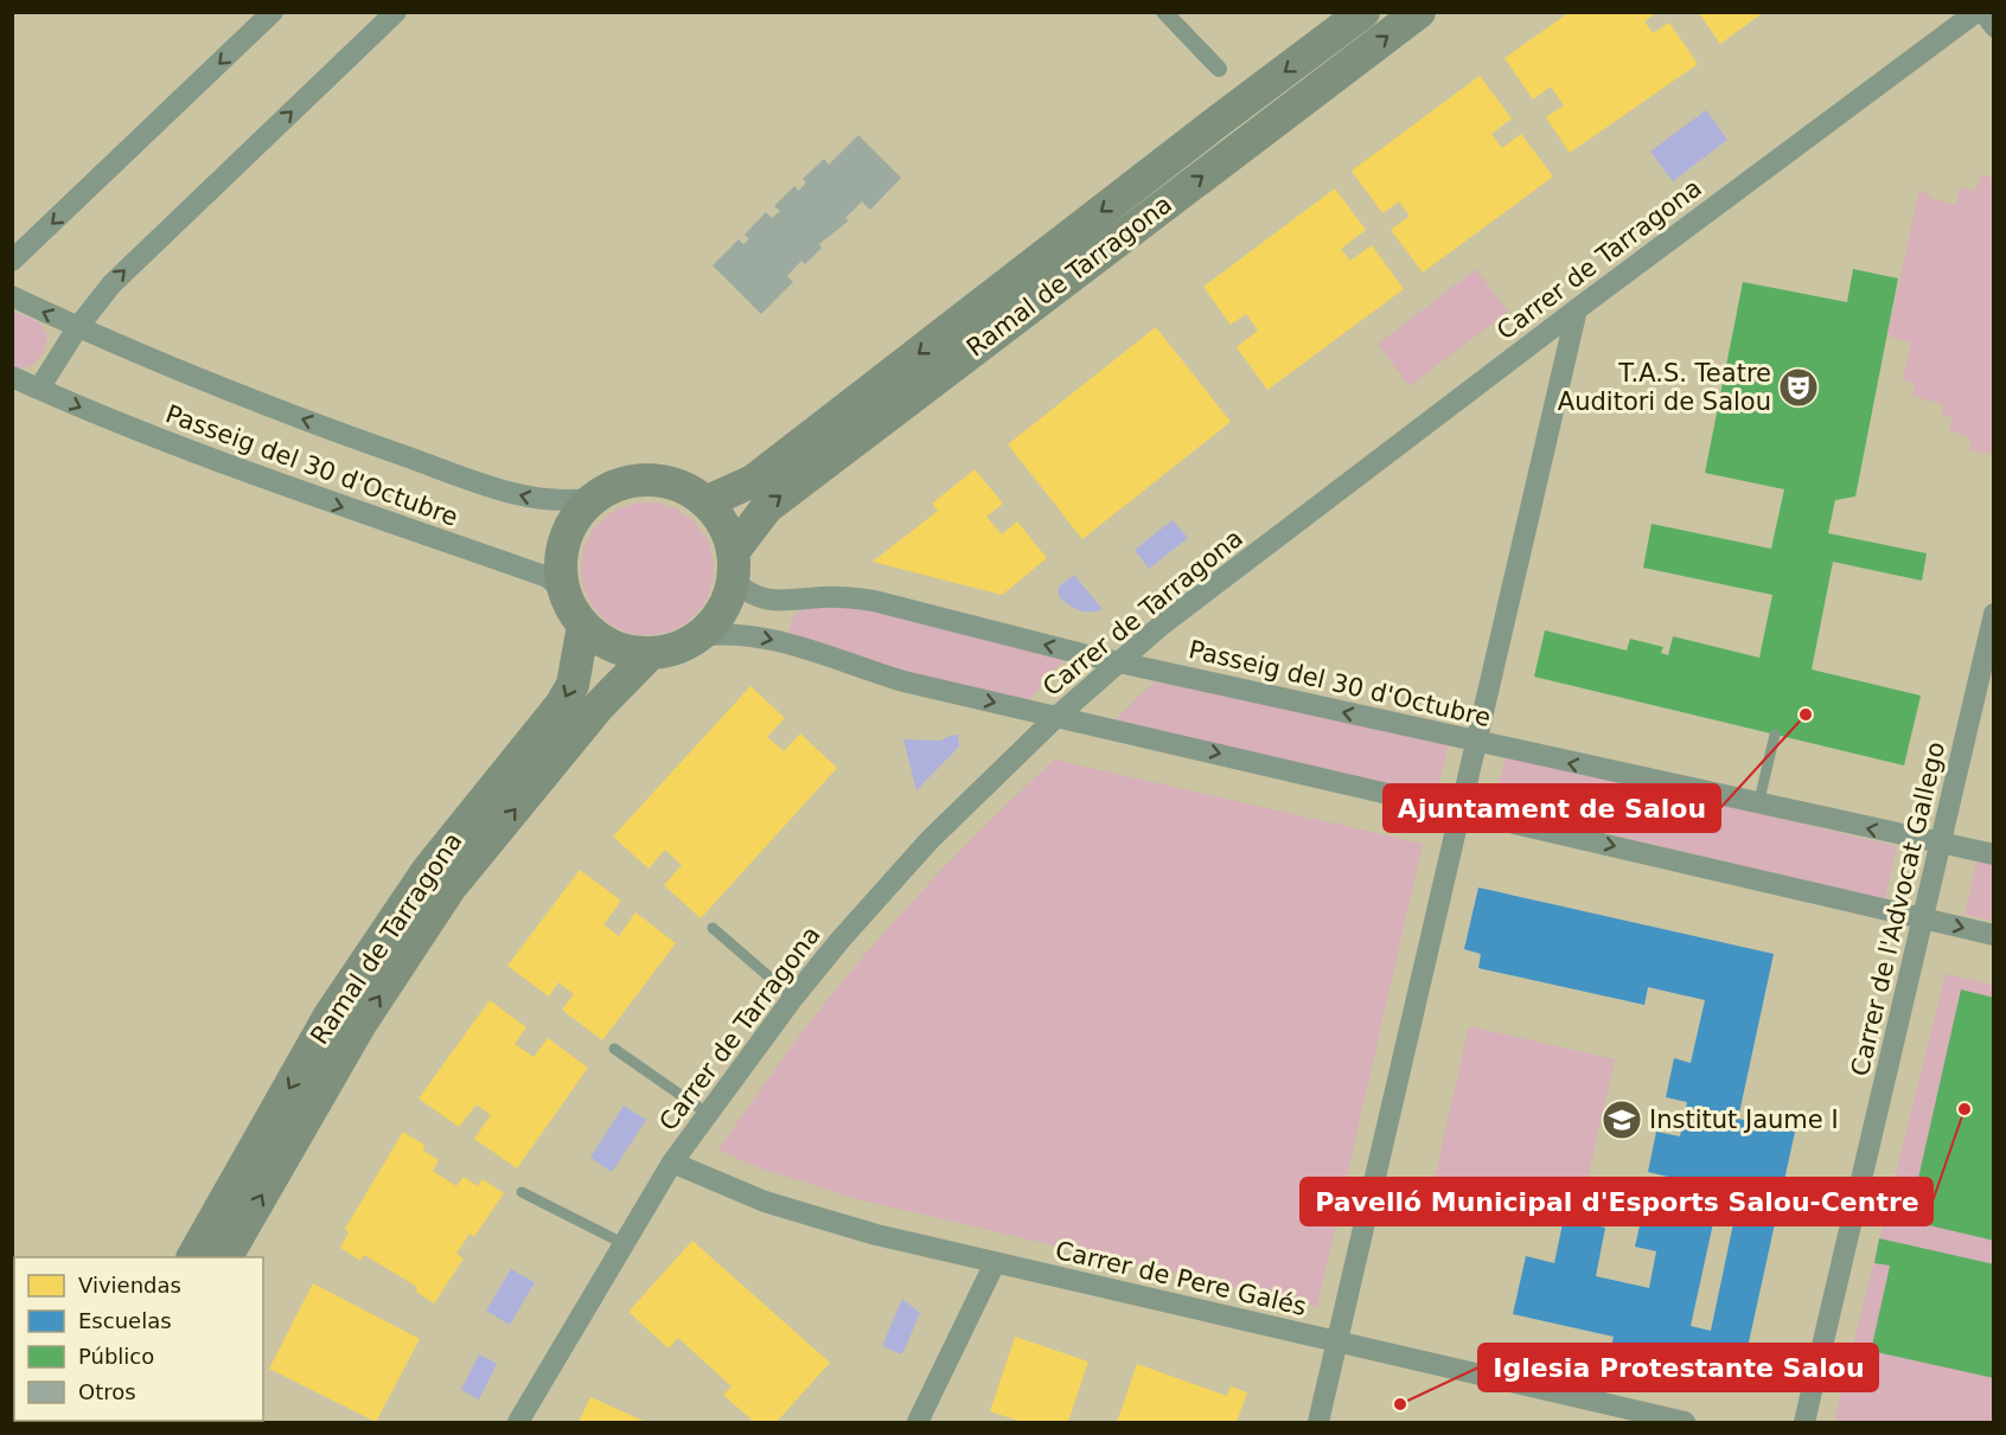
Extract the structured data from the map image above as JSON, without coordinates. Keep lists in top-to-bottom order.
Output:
{
  "streets": {
    "main road": ["Ramal de Tarragona"],
    "street": [
      "Carrer de Tarragona",
      "Passeig del 30 d'Octubre",
      "Carrer de l'Advocat Gallego",
      "Carrer de Pere Galés"
    ]
  },
  "crossings": [
    ["Carrer de Tarragona", "Passeig del 30 d'Octubre"],
    ["Carrer de Tarragona", "Carrer de Pere Galés"],
    ["Ramal de Tarragona", "Passeig del 30 d'Octubre"],
    ["Passeig del 30 d'Octubre", "Carrer de l'Advocat Gallego"]
  ],
  "places": {
    "theatre": ["T.A.S. Teatre Auditori de Salou"],
    "other": ["Ajuntament de Salou", "Pavelló Municipal d'Esports Salou-Centre", "Iglesia Protestante Salou"],
    "school or university": ["Institut Jaume I"]
  },
  "legend": [
    "Viviendas",
    "Escuelas",
    "Público",
    "Otros"
  ]
}
